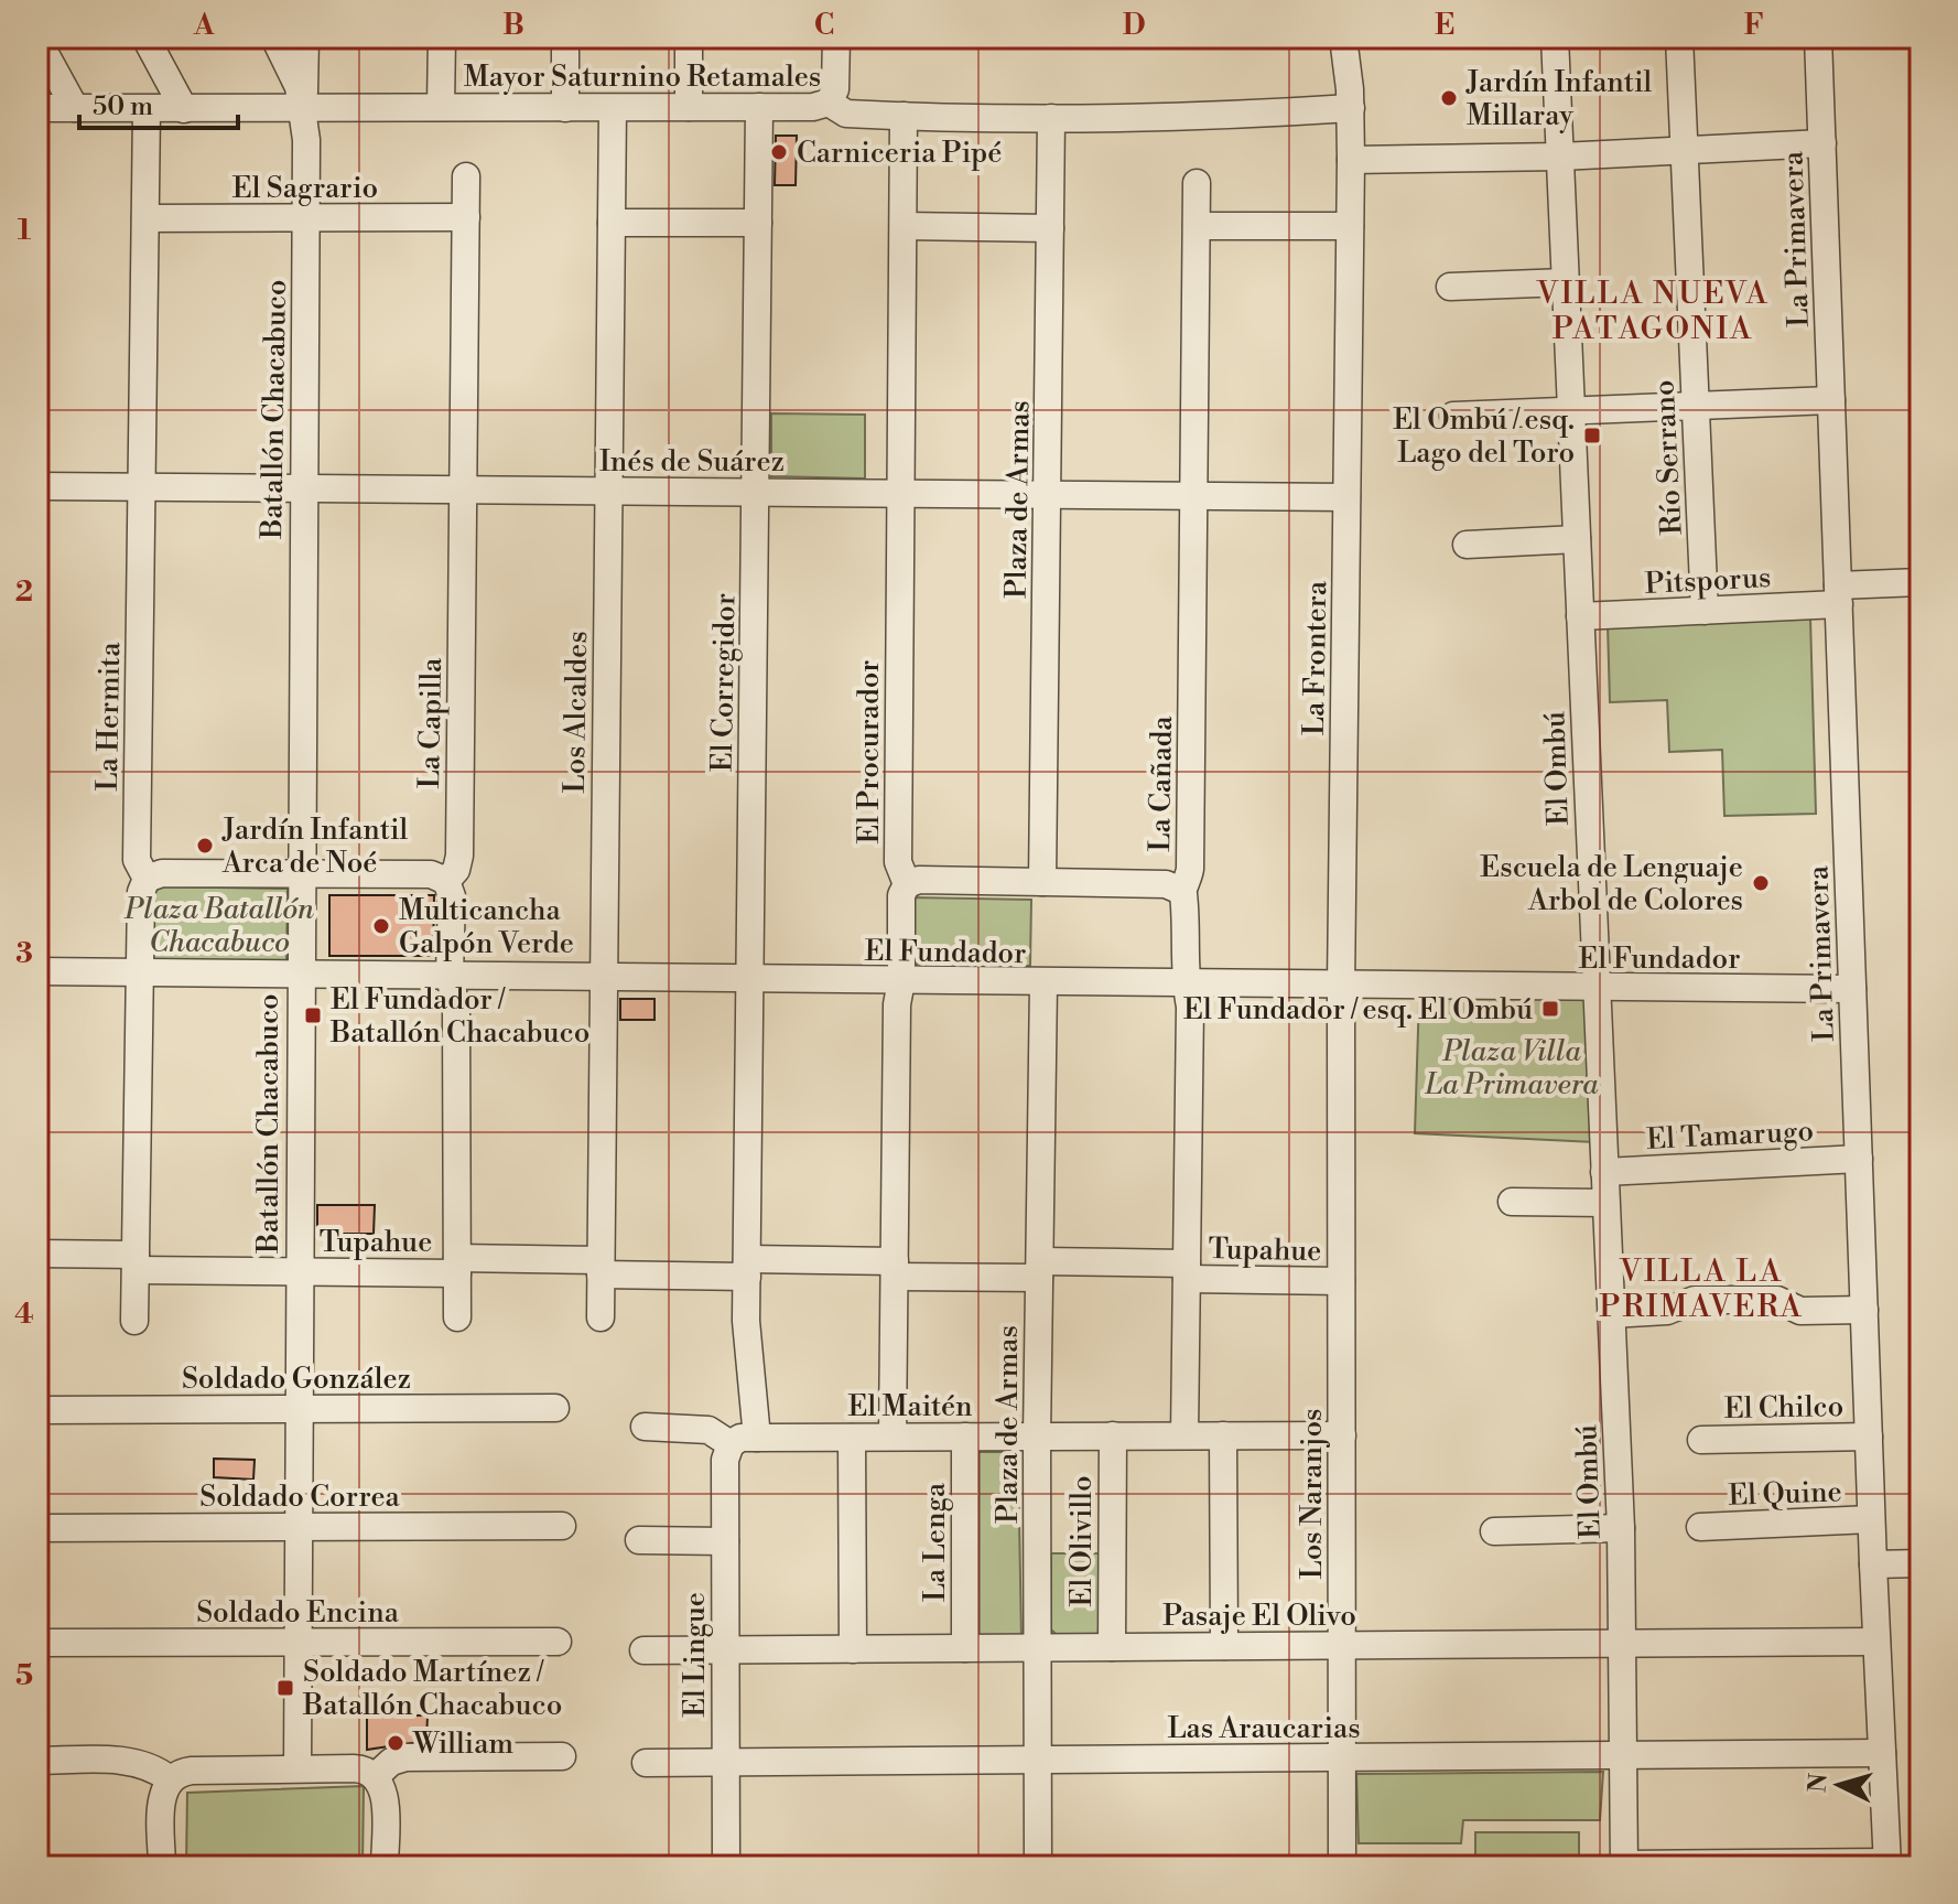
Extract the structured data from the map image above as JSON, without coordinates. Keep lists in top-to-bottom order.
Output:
{
  "streets": {
    "street": [
      "Mayor Saturnino Retamales",
      "El Sagrario",
      "La Primavera",
      "Batallón Chacabuco",
      "Río Serrano",
      "Inés de Suárez",
      "Plaza de Armas",
      "Pitsporus",
      "La Frontera",
      "El Corregidor",
      "Los Alcaldes",
      "La Hermita",
      "La Capilla",
      "El Procurador",
      "El Ombú",
      "La Cañada",
      "El Fundador",
      "El Tamarugo",
      "Tupahue",
      "Soldado González",
      "El Maitén",
      "El Chilco",
      "El Quine",
      "Los Naranjos",
      "Soldado Correa",
      "El Olivillo",
      "La Lenga",
      "Soldado Encina",
      "Pasaje El Olivo",
      "El Lingue",
      "Las Araucarias"
    ]
  },
  "crossings": [
    ["Mayor Saturnino Retamales", "Batallón Chacabuco"],
    ["Mayor Saturnino Retamales", "Plaza de Armas"],
    ["Mayor Saturnino Retamales", "La Frontera"],
    ["Mayor Saturnino Retamales", "El Corregidor"],
    ["Mayor Saturnino Retamales", "Los Alcaldes"],
    ["Mayor Saturnino Retamales", "La Hermita"],
    ["Mayor Saturnino Retamales", "El Procurador"],
    ["El Sagrario", "Batallón Chacabuco"],
    ["El Sagrario", "La Hermita"],
    ["El Sagrario", "La Capilla"],
    ["La Primavera", "Pitsporus"],
    ["La Primavera", "El Fundador"],
    ["La Primavera", "El Tamarugo"],
    ["La Primavera", "El Chilco"],
    ["La Primavera", "El Quine"],
    ["La Primavera", "Pasaje El Olivo"],
    ["La Primavera", "Las Araucarias"],
    ["Batallón Chacabuco", "Inés de Suárez"],
    ["Batallón Chacabuco", "El Fundador"],
    ["Batallón Chacabuco", "Tupahue"],
    ["Batallón Chacabuco", "Soldado González"],
    ["Batallón Chacabuco", "Soldado Correa"],
    ["Batallón Chacabuco", "Soldado Encina"],
    ["Río Serrano", "Pitsporus"],
    ["Inés de Suárez", "Plaza de Armas"],
    ["Inés de Suárez", "La Frontera"],
    ["Inés de Suárez", "El Corregidor"],
    ["Inés de Suárez", "Los Alcaldes"],
    ["Inés de Suárez", "La Hermita"],
    ["Inés de Suárez", "La Capilla"],
    ["Inés de Suárez", "El Procurador"],
    ["Inés de Suárez", "La Cañada"],
    ["Plaza de Armas", "El Fundador"],
    ["Plaza de Armas", "Tupahue"],
    ["Plaza de Armas", "El Maitén"],
    ["Plaza de Armas", "Pasaje El Olivo"],
    ["Plaza de Armas", "Las Araucarias"],
    ["Pitsporus", "El Ombú"],
    ["La Frontera", "El Fundador"],
    ["La Frontera", "Tupahue"],
    ["La Frontera", "Los Naranjos"],
    ["El Corregidor", "El Fundador"],
    ["El Corregidor", "Tupahue"],
    ["Los Alcaldes", "El Fundador"],
    ["Los Alcaldes", "Tupahue"],
    ["La Hermita", "El Fundador"],
    ["La Hermita", "Tupahue"],
    ["La Capilla", "El Fundador"],
    ["La Capilla", "Tupahue"],
    ["El Procurador", "El Fundador"],
    ["El Procurador", "Tupahue"],
    ["El Procurador", "El Maitén"],
    ["El Ombú", "El Fundador"],
    ["El Ombú", "El Tamarugo"],
    ["El Ombú", "Pasaje El Olivo"],
    ["El Ombú", "Las Araucarias"],
    ["La Cañada", "El Fundador"],
    ["La Cañada", "Tupahue"],
    ["La Cañada", "El Maitén"],
    ["Tupahue", "Los Naranjos"],
    ["El Maitén", "Los Naranjos"],
    ["El Maitén", "El Olivillo"],
    ["El Maitén", "La Lenga"],
    ["El Maitén", "El Lingue"],
    ["Los Naranjos", "Pasaje El Olivo"],
    ["Los Naranjos", "Las Araucarias"],
    ["El Olivillo", "Pasaje El Olivo"],
    ["La Lenga", "Pasaje El Olivo"],
    ["Pasaje El Olivo", "El Lingue"],
    ["El Lingue", "Las Araucarias"]
  ],
  "districts": ["VILLA NUEVA PATAGONIA", "VILLA LA PRIMAVERA"],
  "parks": ["Plaza Batallón Chacabuco", "Plaza Villa La Primavera"],
  "places": {
    "other": [
      "Jardín Infantil Millaray",
      "Carniceria Pipé",
      "Jardín Infantil Arca de Noé",
      "Escuela de Lenguaje Arbol de Colores",
      "Multicancha Galpón Verde",
      "William"
    ],
    "transit": [
      "El Ombú / esq. Lago del Toro",
      "El Fundador / esq. El Ombú",
      "El Fundador / Batallón Chacabuco",
      "Soldado Martínez / Batallón Chacabuco"
    ]
  },
  "scale_bar": "50 m",
  "north": "left",
  "grid": {
    "columns": [
      "A",
      "B",
      "C",
      "D",
      "E",
      "F"
    ],
    "rows": [
      "1",
      "2",
      "3",
      "4",
      "5"
    ]
  }
}
